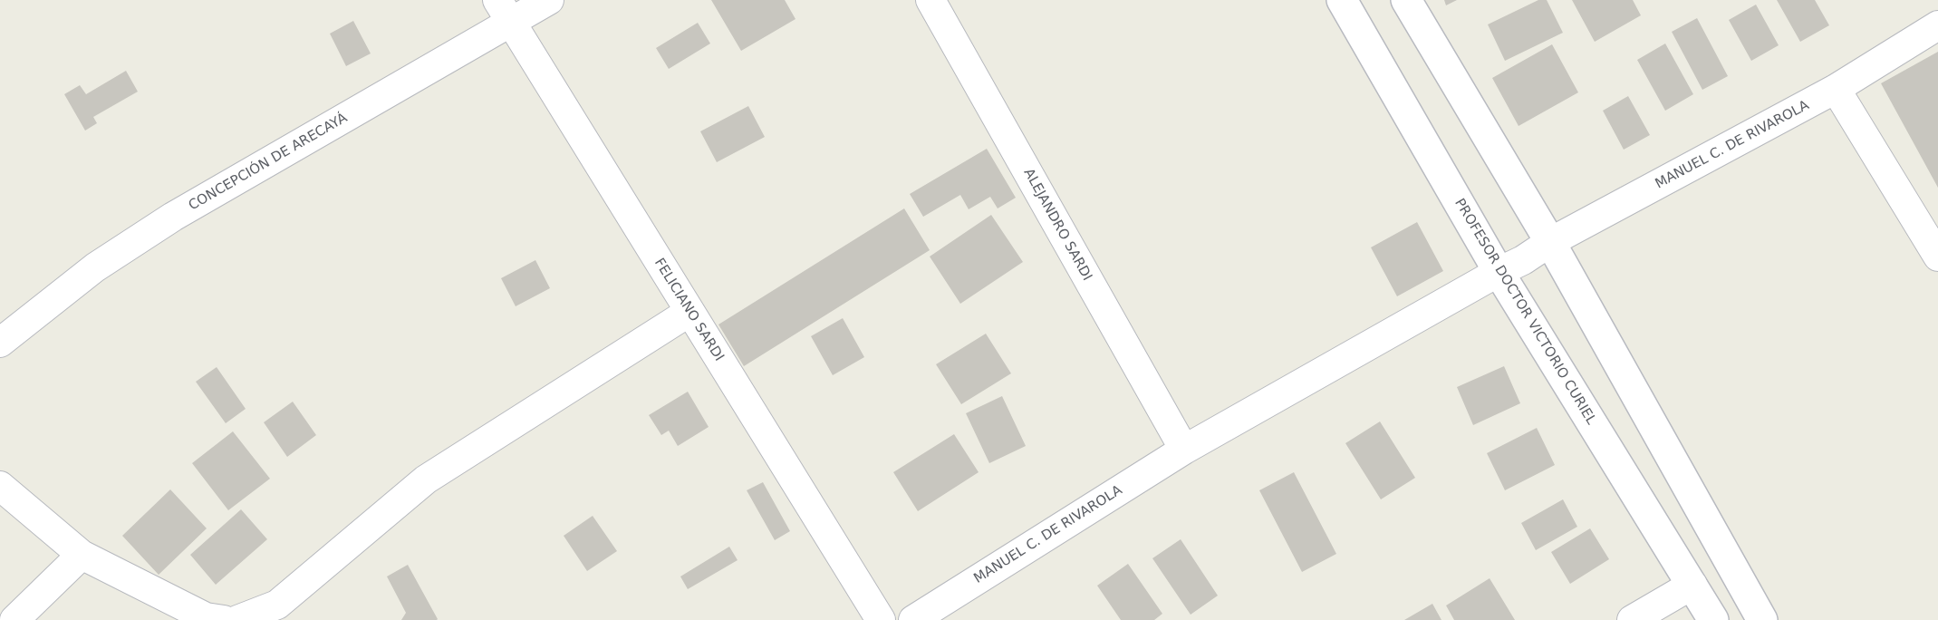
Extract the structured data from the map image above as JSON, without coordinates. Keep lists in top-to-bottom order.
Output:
{
  "streets": {
    "main road": ["PROFESOR DOCTOR VICTORIO CURIEL"],
    "street": [
      "MANUEL C. DE RIVAROLA",
      "CONCEPCIÓN DE ARECAYÁ",
      "ALEJANDRO SARDI",
      "FELICIANO SARDI"
    ]
  },
  "crossings": [
    ["MANUEL C. DE RIVAROLA", "ALEJANDRO SARDI"],
    ["MANUEL C. DE RIVAROLA", "PROFESOR DOCTOR VICTORIO CURIEL"],
    ["CONCEPCIÓN DE ARECAYÁ", "FELICIANO SARDI"]
  ]
}
